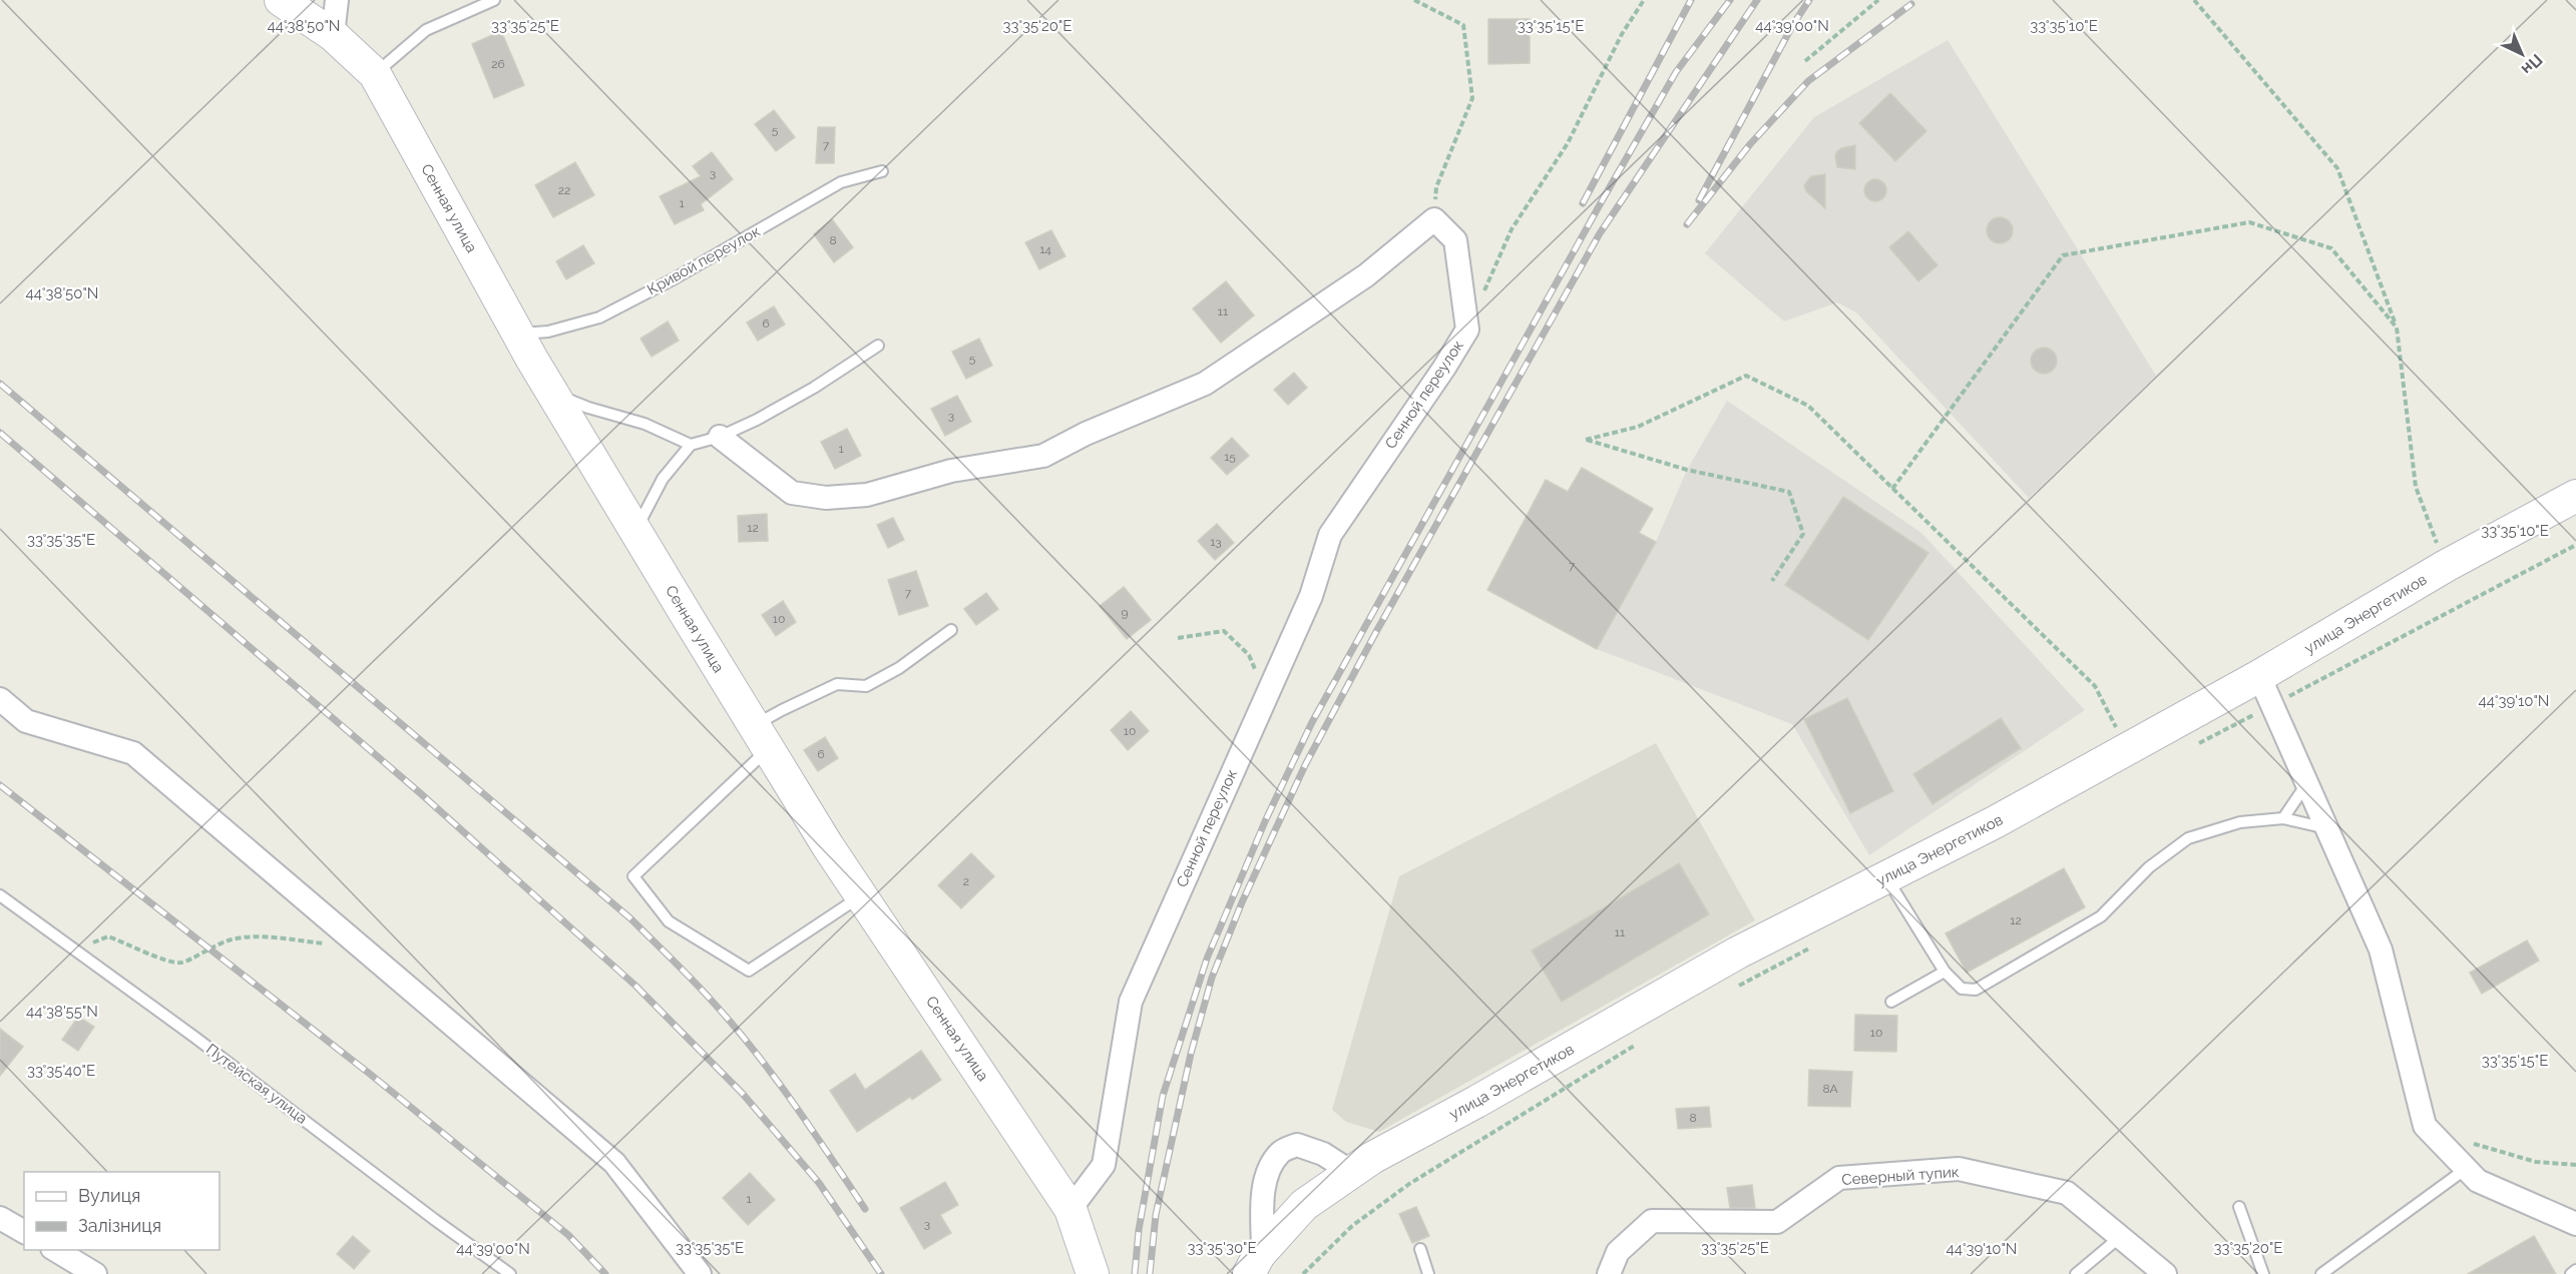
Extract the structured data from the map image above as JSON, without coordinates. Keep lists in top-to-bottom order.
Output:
{
  "streets": {
    "main road": ["Сенная улица", "улица Энергетиков"],
    "street": ["Сенной переулок", "Северный тупик"],
    "lane": ["Кривой переулок", "Путейская улица"]
  },
  "crossings": [
    ["Сенная улица", "Кривой переулок"],
    ["Сенная улица", "Сенной переулок"]
  ],
  "house_numbers": [
    "26",
    "5",
    "7",
    "3",
    "22",
    "1",
    "8",
    "14",
    "11",
    "6",
    "5",
    "3",
    "1",
    "15",
    "12",
    "13",
    "7",
    "7",
    "9",
    "10",
    "10",
    "6",
    "2",
    "12",
    "11",
    "10",
    "8А",
    "8",
    "1",
    "3"
  ],
  "legend": ["Вулиця", "Залізниця"],
  "north": "bottom right",
  "coordinates": [
    "44°39'00\"N",
    "44°38'50\"N",
    "33°35'25\"E",
    "33°35'20\"E",
    "33°35'15\"E",
    "33°35'10\"E",
    "33°35'35\"E",
    "44°39'10\"N",
    "44°38'55\"N",
    "33°35'40\"E",
    "33°35'30\"E"
  ]
}
